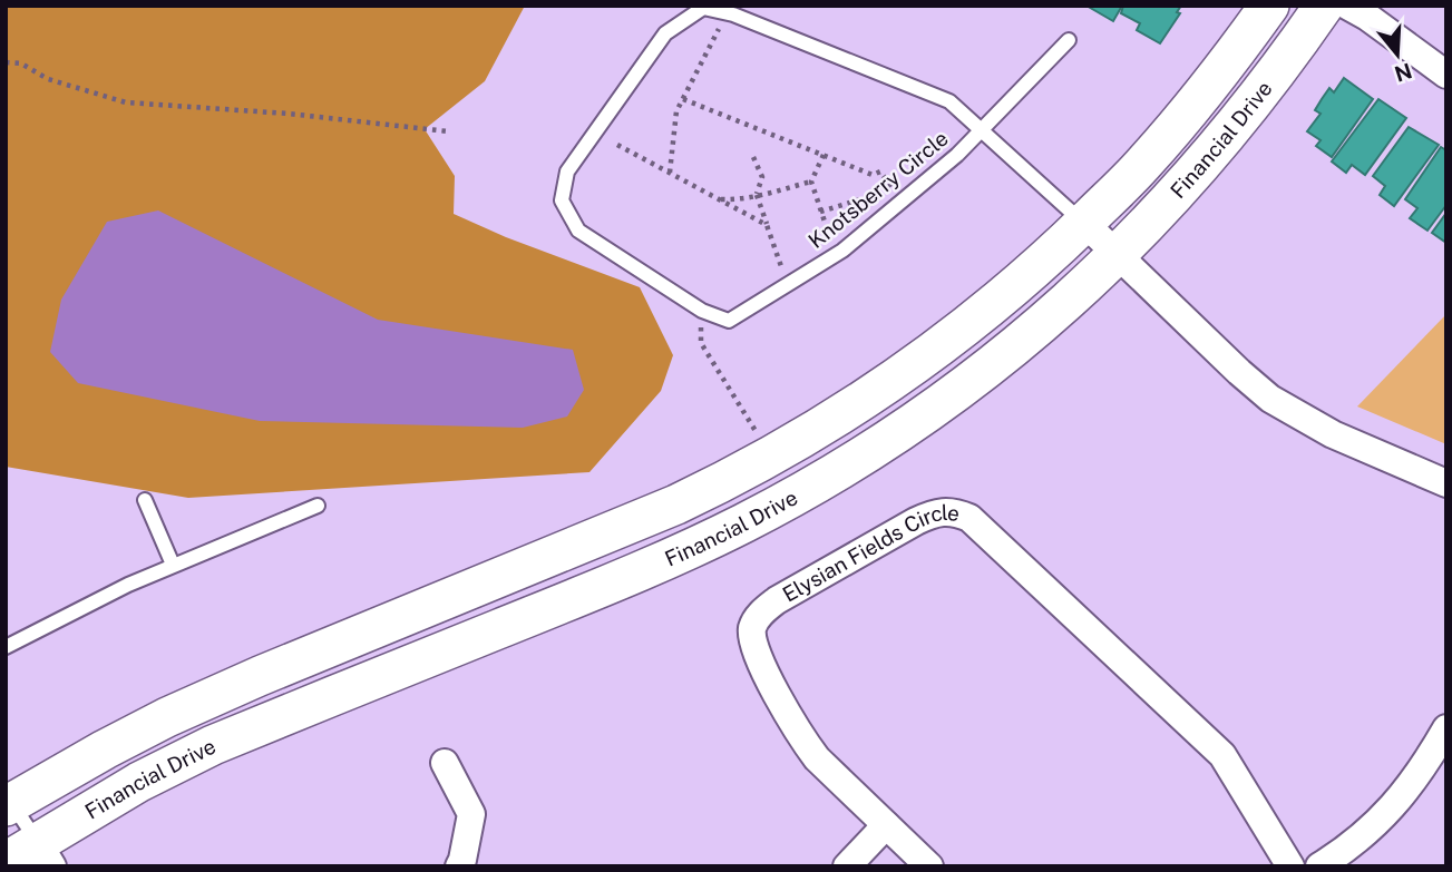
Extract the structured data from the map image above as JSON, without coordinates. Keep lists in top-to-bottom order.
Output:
{
  "streets": {
    "street": ["Financial Drive", "Elysian Fields Circle"],
    "lane": ["Knotsberry Circle"]
  },
  "crossings": [
    ["Financial Drive", "Knotsberry Circle"]
  ],
  "north": "bottom"
}
